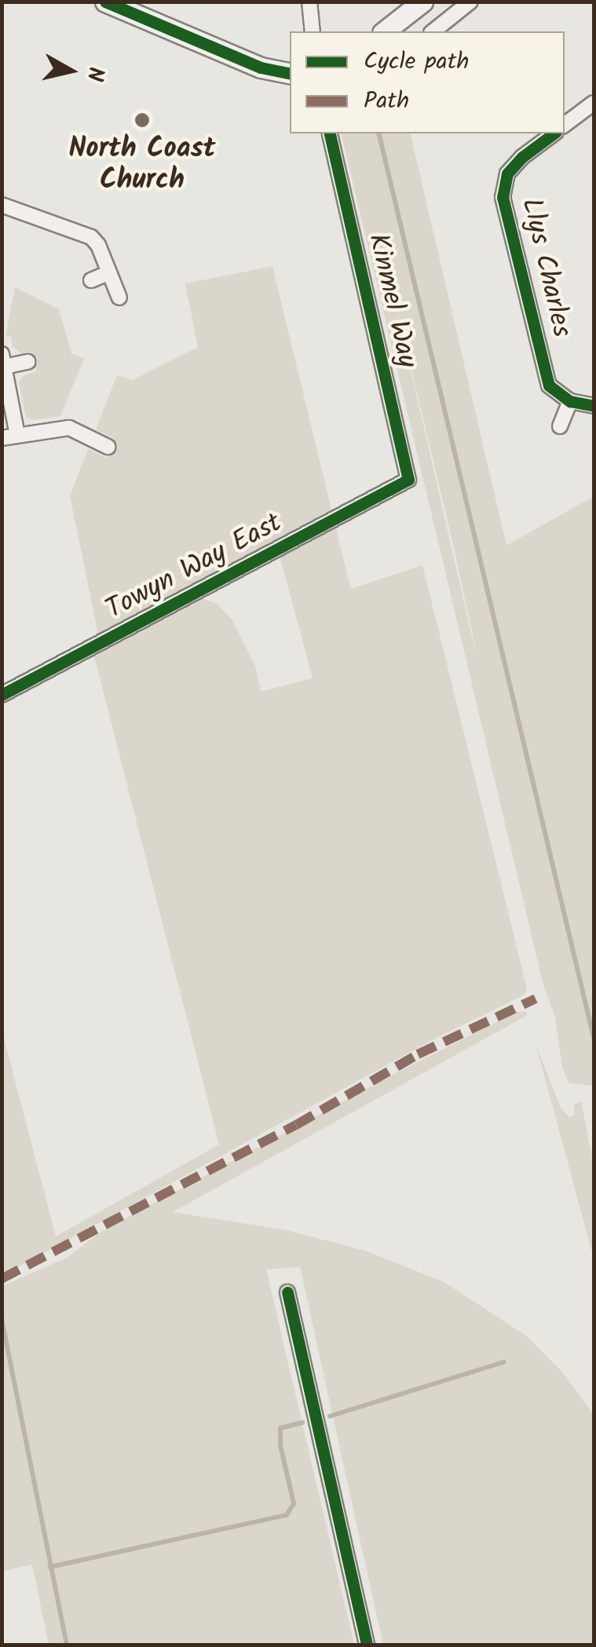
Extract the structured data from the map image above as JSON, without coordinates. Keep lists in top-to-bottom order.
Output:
{
  "streets": {
    "street": ["Llys Charles", "Kinmel Way", "Towyn Way East"]
  },
  "crossings": [
    ["Kinmel Way", "Towyn Way East"]
  ],
  "places": ["North Coast Church"],
  "legend": ["Cycle path", "Path"],
  "north": "right"
}
